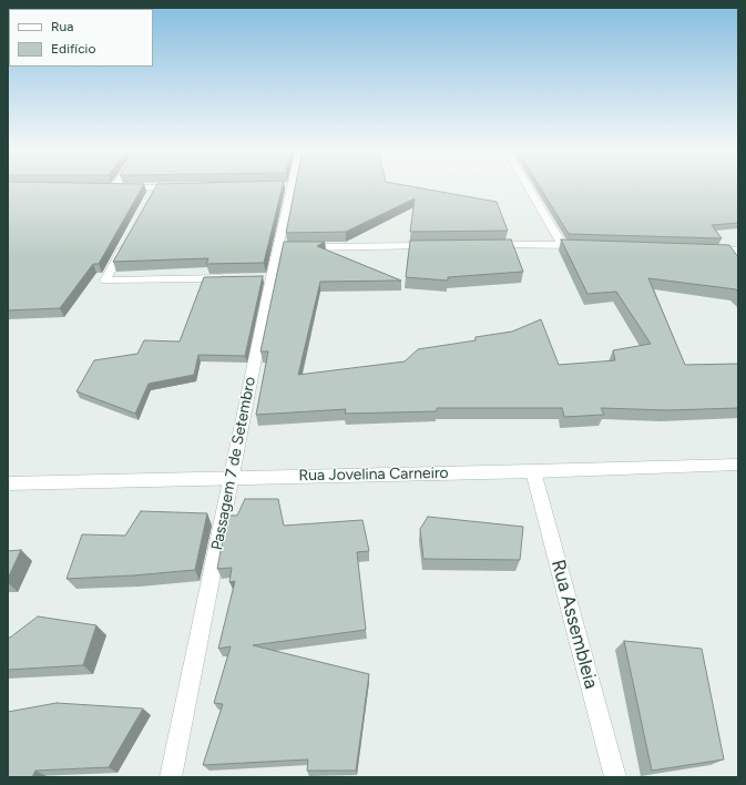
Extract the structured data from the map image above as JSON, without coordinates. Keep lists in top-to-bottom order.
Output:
{
  "streets": {
    "street": ["Passagem 7 de Setembro", "Rua Jovelina Carneiro", "Rua Assembleia"]
  },
  "crossings": [
    ["Passagem 7 de Setembro", "Rua Jovelina Carneiro"],
    ["Rua Jovelina Carneiro", "Rua Assembleia"]
  ],
  "legend": ["Rua", "Edifício"]
}
